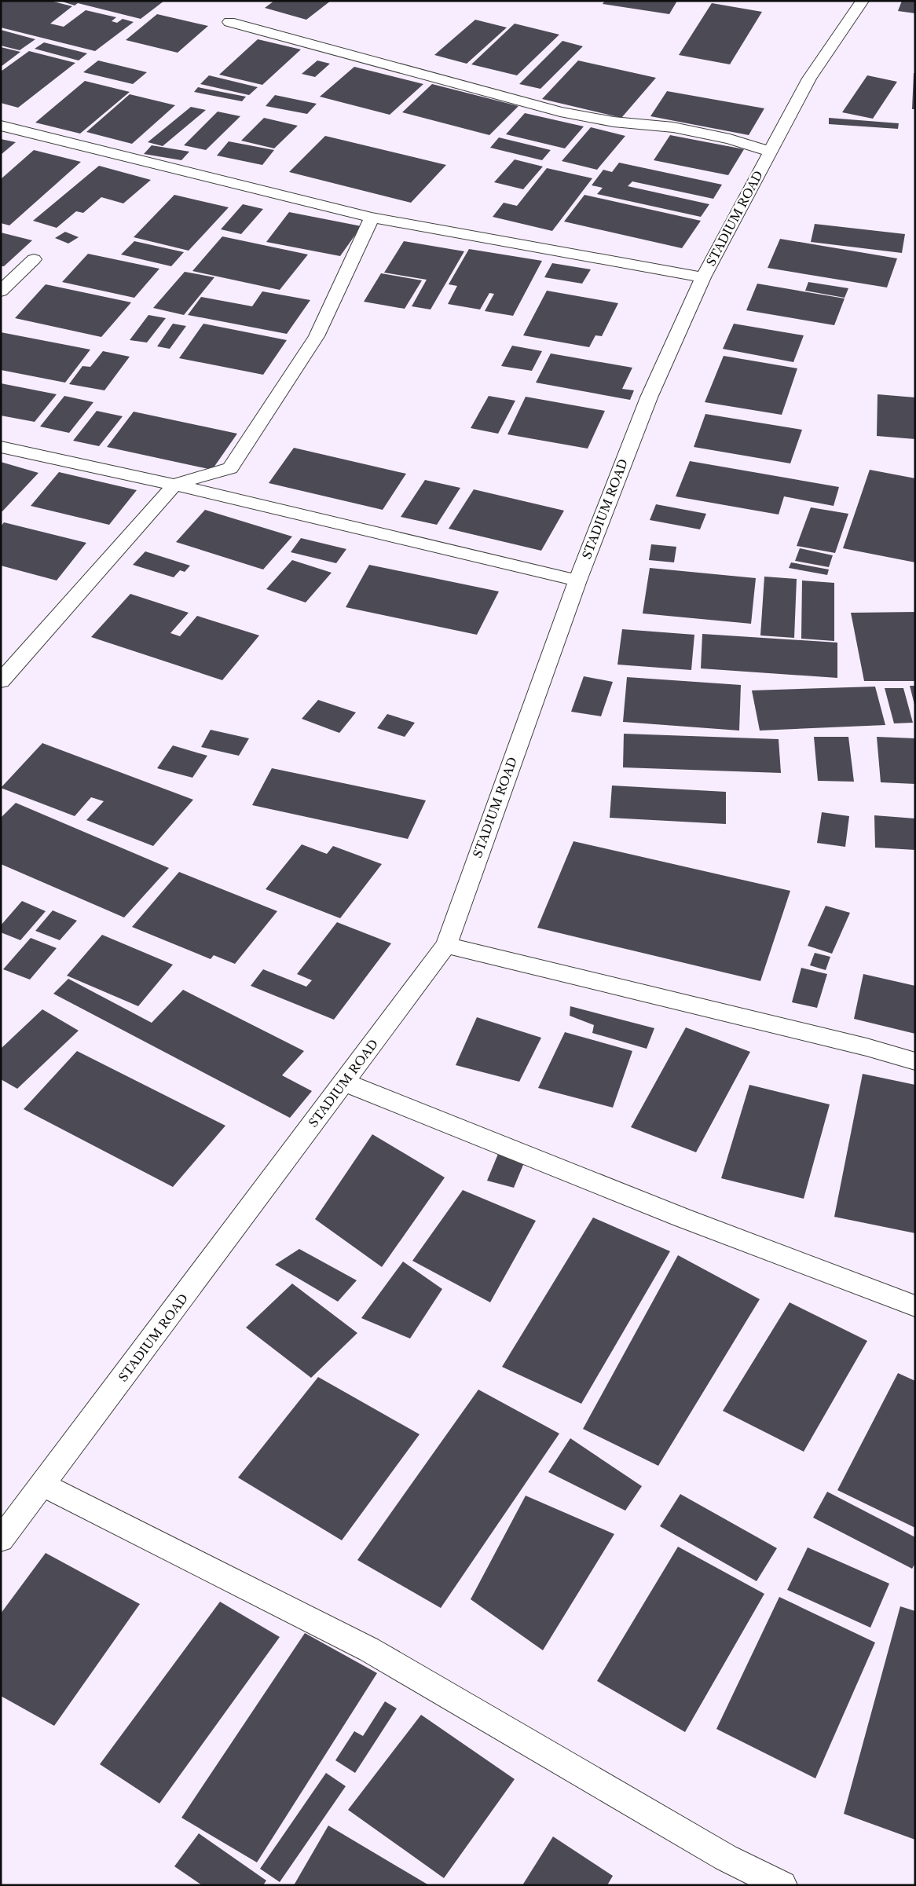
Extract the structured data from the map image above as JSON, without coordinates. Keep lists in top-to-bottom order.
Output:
{
  "streets": {
    "street": ["STADIUM ROAD"]
  }
}
